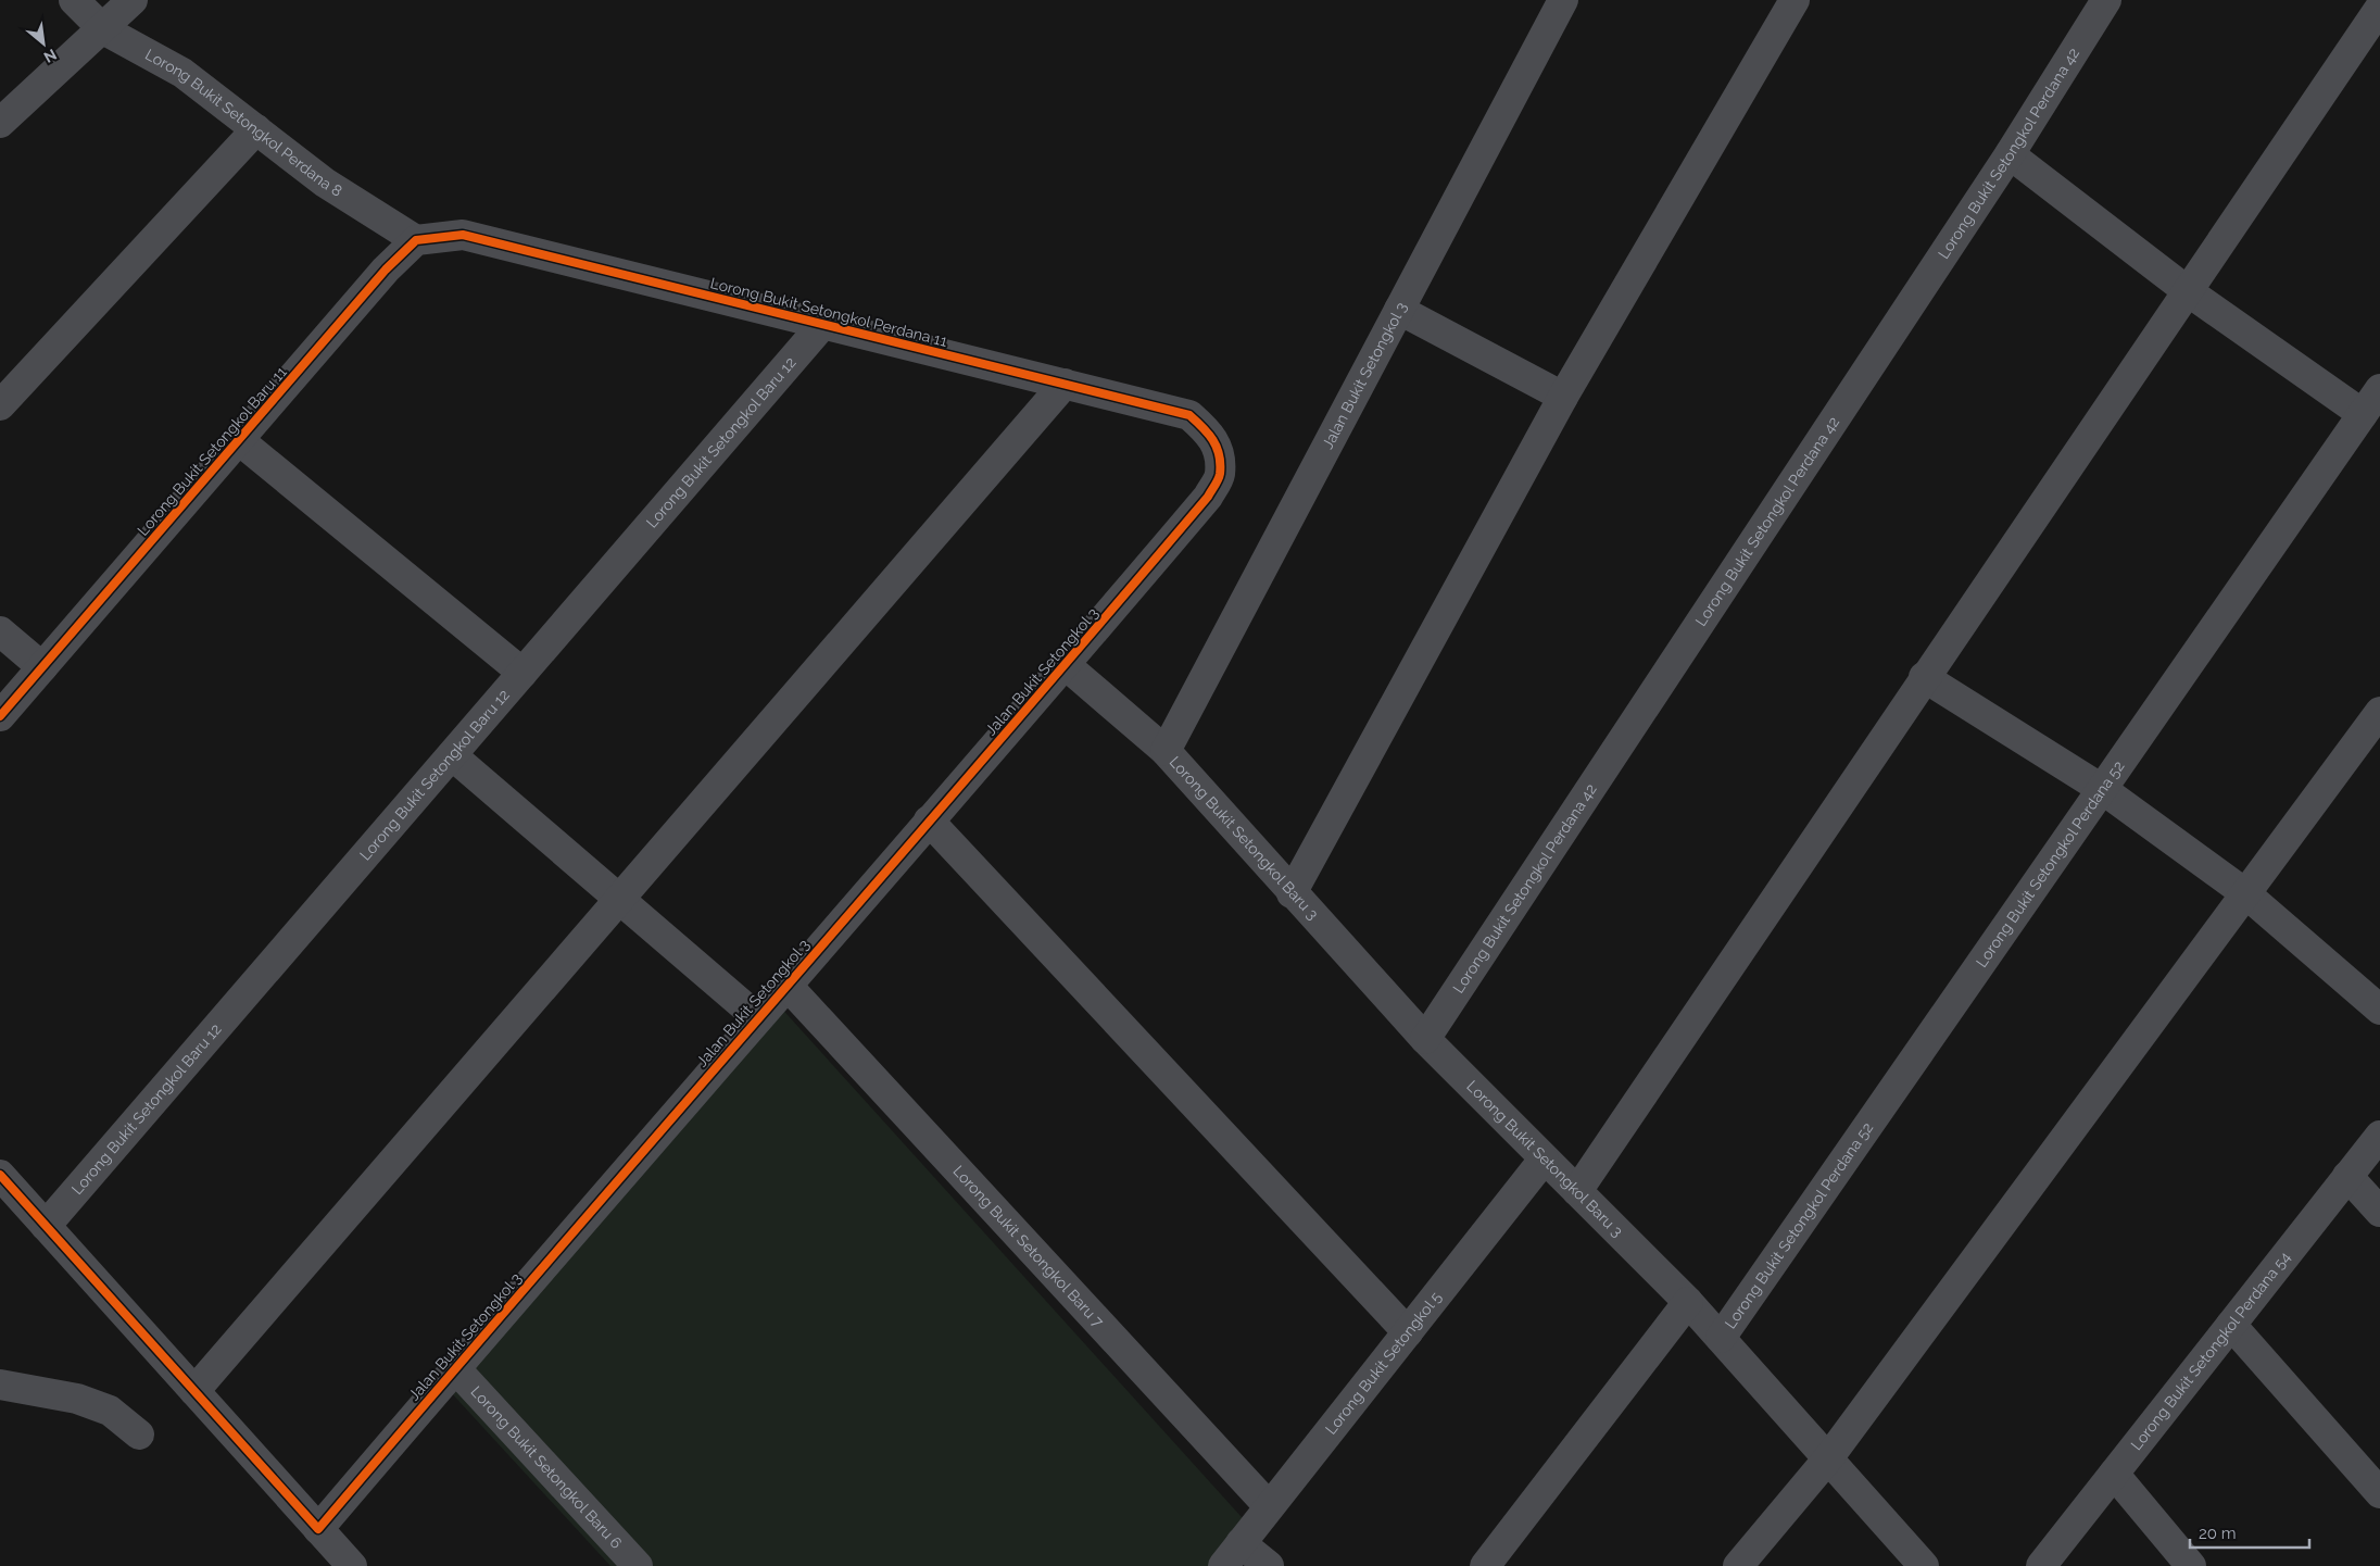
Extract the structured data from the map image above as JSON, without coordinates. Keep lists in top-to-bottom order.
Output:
{
  "streets": {
    "street": [
      "Lorong Bukit Setongkol Perdana 8",
      "Lorong Bukit Setongkol Perdana 42",
      "Lorong Bukit Setongkol Perdana 11",
      "Jalan Bukit Setongkol 3",
      "Lorong Bukit Setongkol Baru 12",
      "Lorong Bukit Setongkol Baru 11",
      "Lorong Bukit Setongkol Baru 3",
      "Lorong Bukit Setongkol Perdana 52",
      "Lorong Bukit Setongkol Baru 7",
      "Lorong Bukit Setongkol Perdana 54",
      "Lorong Bukit Setongkol 5",
      "Lorong Bukit Setongkol Baru 6"
    ]
  },
  "crossings": [
    ["Lorong Bukit Setongkol Perdana 8", "Lorong Bukit Setongkol Perdana 11"],
    ["Lorong Bukit Setongkol Perdana 8", "Lorong Bukit Setongkol Baru 11"],
    ["Lorong Bukit Setongkol Perdana 42", "Lorong Bukit Setongkol Baru 3"],
    ["Lorong Bukit Setongkol Perdana 11", "Jalan Bukit Setongkol 3"],
    ["Lorong Bukit Setongkol Perdana 11", "Lorong Bukit Setongkol Baru 12"],
    ["Lorong Bukit Setongkol Perdana 11", "Lorong Bukit Setongkol Baru 11"],
    ["Jalan Bukit Setongkol 3", "Lorong Bukit Setongkol Baru 3"],
    ["Jalan Bukit Setongkol 3", "Lorong Bukit Setongkol Baru 7"],
    ["Jalan Bukit Setongkol 3", "Lorong Bukit Setongkol Baru 6"],
    ["Lorong Bukit Setongkol Baru 3", "Lorong Bukit Setongkol Perdana 52"],
    ["Lorong Bukit Setongkol Baru 3", "Lorong Bukit Setongkol 5"],
    ["Lorong Bukit Setongkol Baru 7", "Lorong Bukit Setongkol 5"]
  ],
  "scale_bar": "20 m",
  "north": "bottom right"
}
